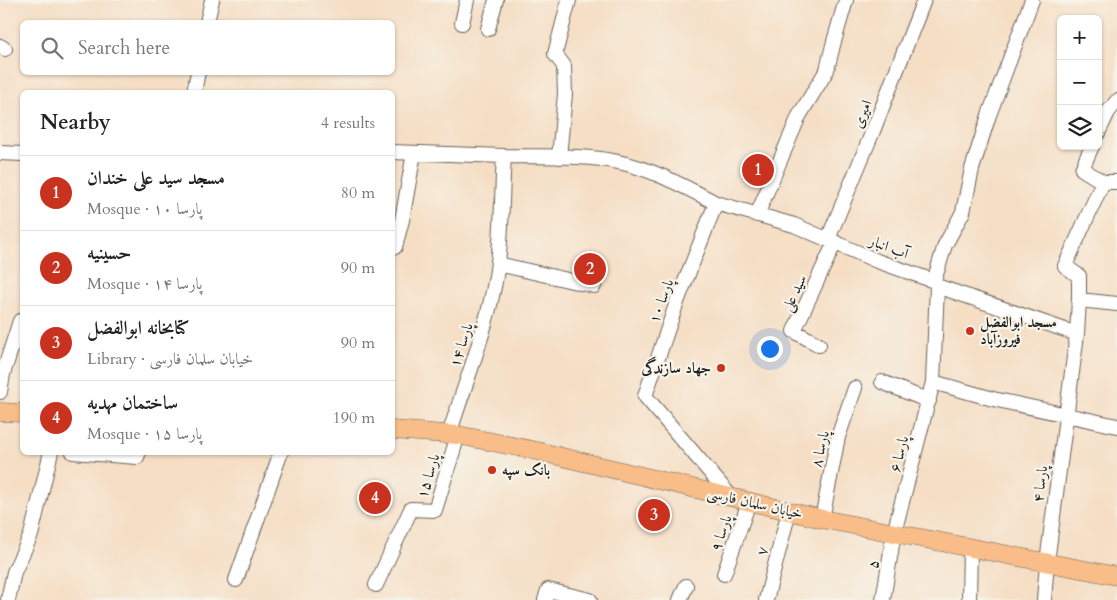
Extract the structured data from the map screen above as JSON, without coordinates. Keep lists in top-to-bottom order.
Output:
{
  "streets": {
    "main road": ["خیابان سلمان فارسی"],
    "street": [
      "امیری",
      "آب انبار",
      "سید علی",
      "پارسا ۱۰",
      "پارسا ۱۴",
      "پارسا ۸",
      "پارسا ۶",
      "پارسا ۱۵",
      "پارسا ۴",
      "پارسا ۹",
      "۷",
      "۵"
    ]
  },
  "crossings": [
    ["امیری", "آب انبار"],
    ["امیری", "سید علی"],
    ["آب انبار", "سید علی"],
    ["آب انبار", "پارسا ۶"],
    ["آب انبار", "پارسا ۴"],
    ["پارسا ۱۰", "خیابان سلمان فارسی"],
    ["پارسا ۱۰", "پارسا ۹"],
    ["پارسا ۱۴", "پارسا ۱۵"],
    ["پارسا ۱۴", "خیابان سلمان فارسی"],
    ["پارسا ۸", "خیابان سلمان فارسی"],
    ["پارسا ۶", "خیابان سلمان فارسی"],
    ["پارسا ۶", "۵"],
    ["پارسا ۱۵", "خیابان سلمان فارسی"],
    ["پارسا ۴", "خیابان سلمان فارسی"],
    ["خیابان سلمان فارسی", "پارسا ۹"],
    ["خیابان سلمان فارسی", "۷"],
    ["خیابان سلمان فارسی", "۵"]
  ],
  "places": ["مسجد ابوالفضل فیروزآباد", "جهاد سازندگی", "بانک سپه"],
  "page": {
    "map_buttons": ["+", "−"],
    "search": "Search here",
    "heading": ["Nearby", "4 results"],
    "pins": [
      "1",
      "2",
      "4",
      "3"
    ],
    "list": [
      {
        "mark": "1",
        "name": "مسجد سید علی خندان",
        "note": "Mosque · پارسا ۱۰",
        "value": "80 m"
      },
      {
        "mark": "2",
        "name": "حسینیه",
        "note": "Mosque · پارسا ۱۴",
        "value": "90 m"
      },
      {
        "mark": "3",
        "name": "کتابخانه ابوالفضل",
        "note": "Library · خیابان سلمان فارسی",
        "value": "90 m"
      },
      {
        "mark": "4",
        "name": "ساختمان مهدیه",
        "note": "Mosque · پارسا ۱۵",
        "value": "190 m"
      }
    ]
  }
}
